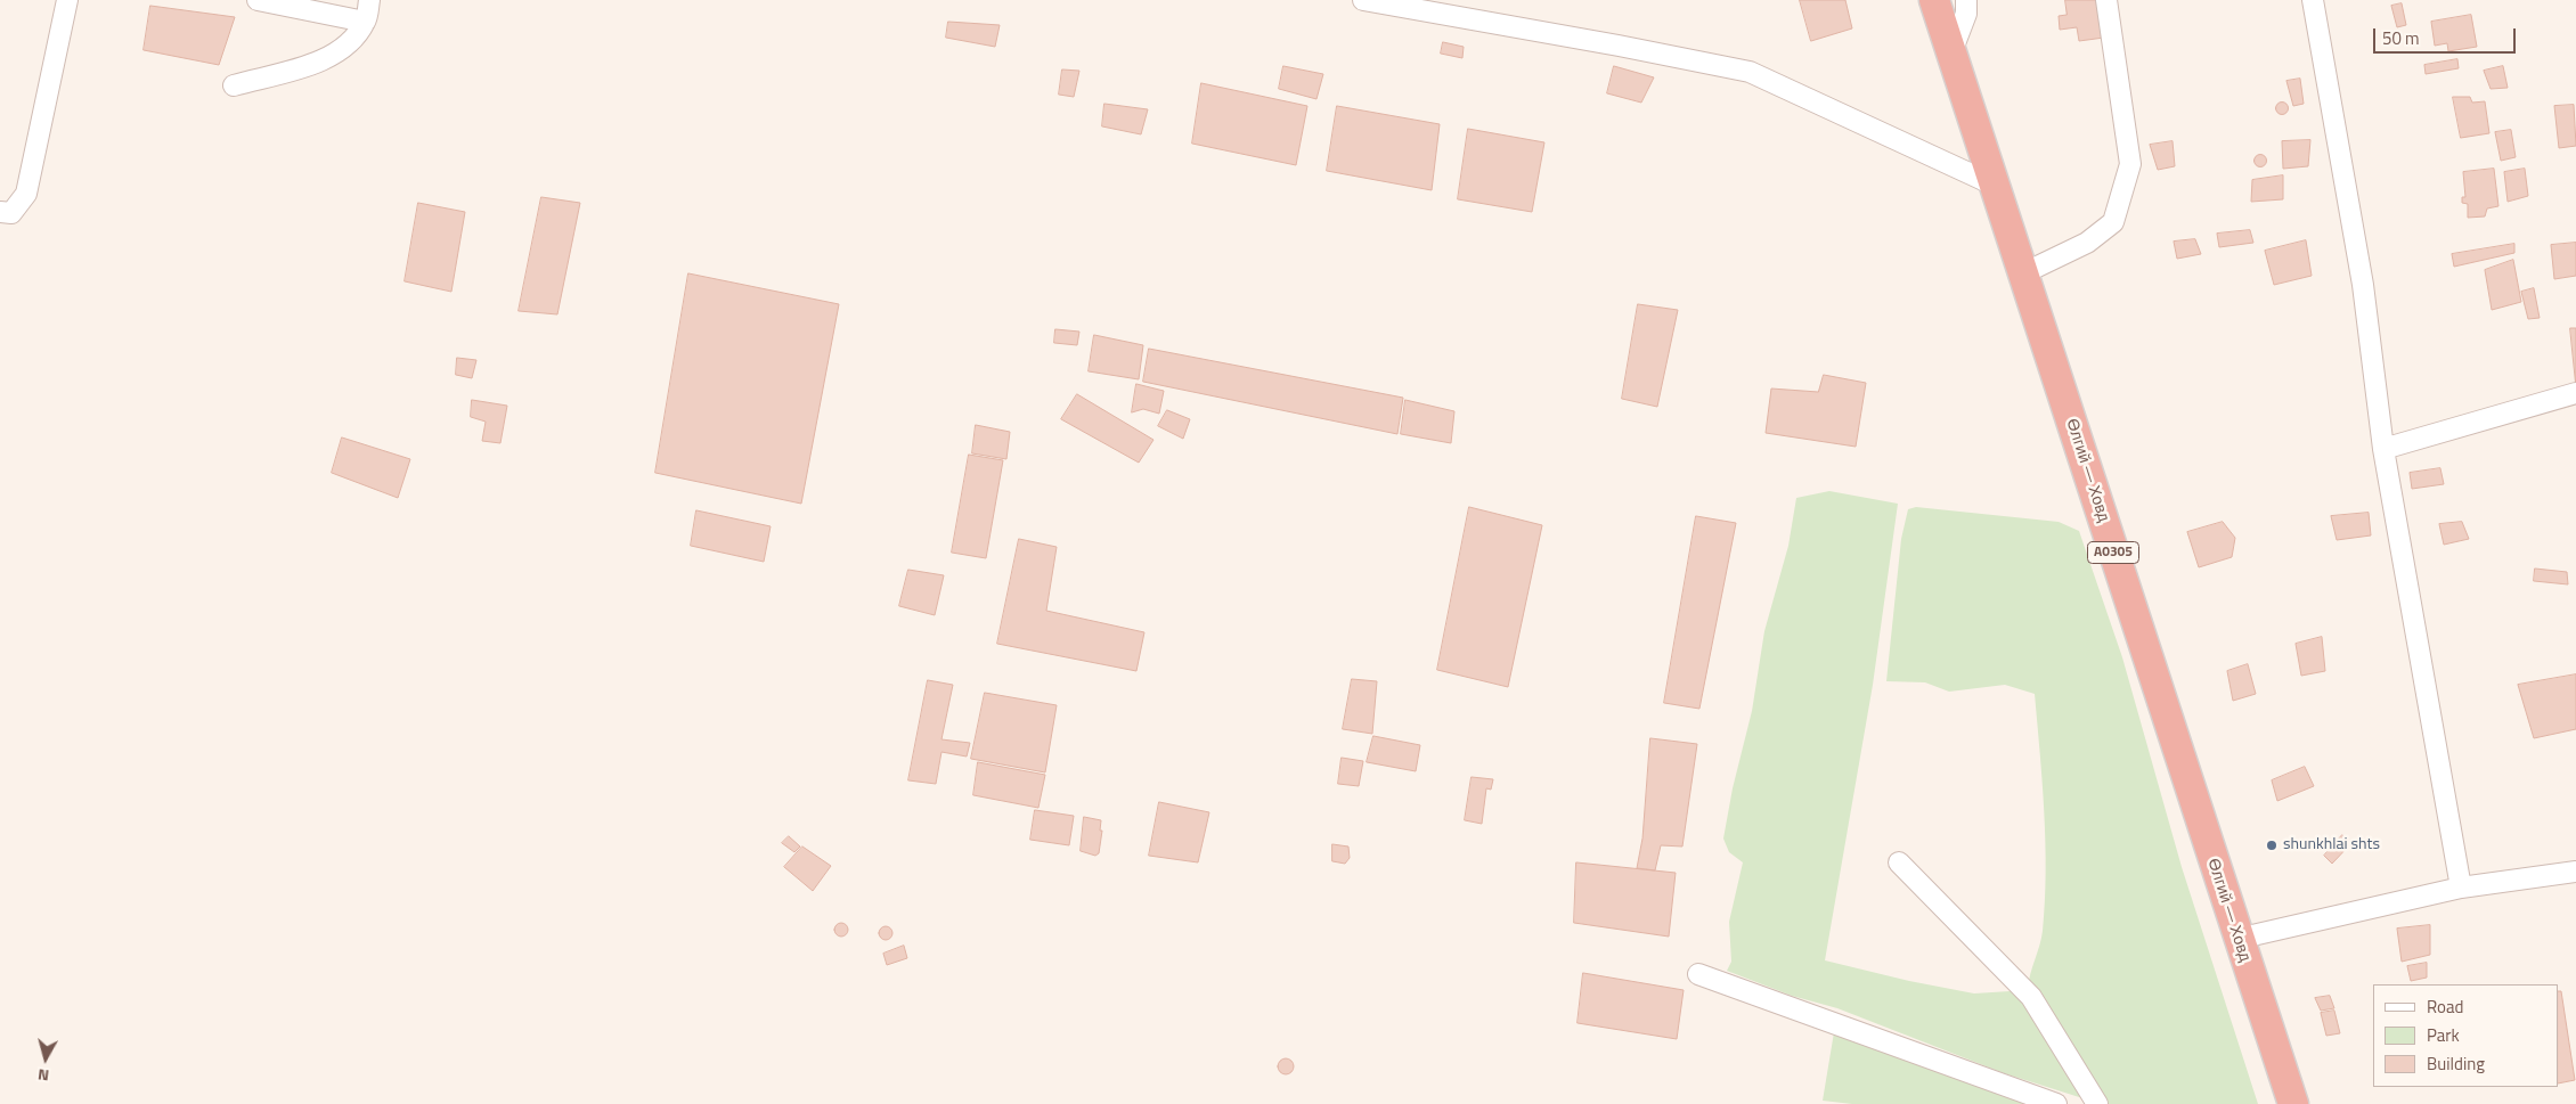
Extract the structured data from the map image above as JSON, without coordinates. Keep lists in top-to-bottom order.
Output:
{
  "streets": {
    "highway": ["Өлгий — Ховд", "A0305"]
  },
  "places": ["shunkhlai shts"],
  "legend": ["Road", "Park", "Building"],
  "scale_bar": "50 m",
  "north": "bottom"
}
